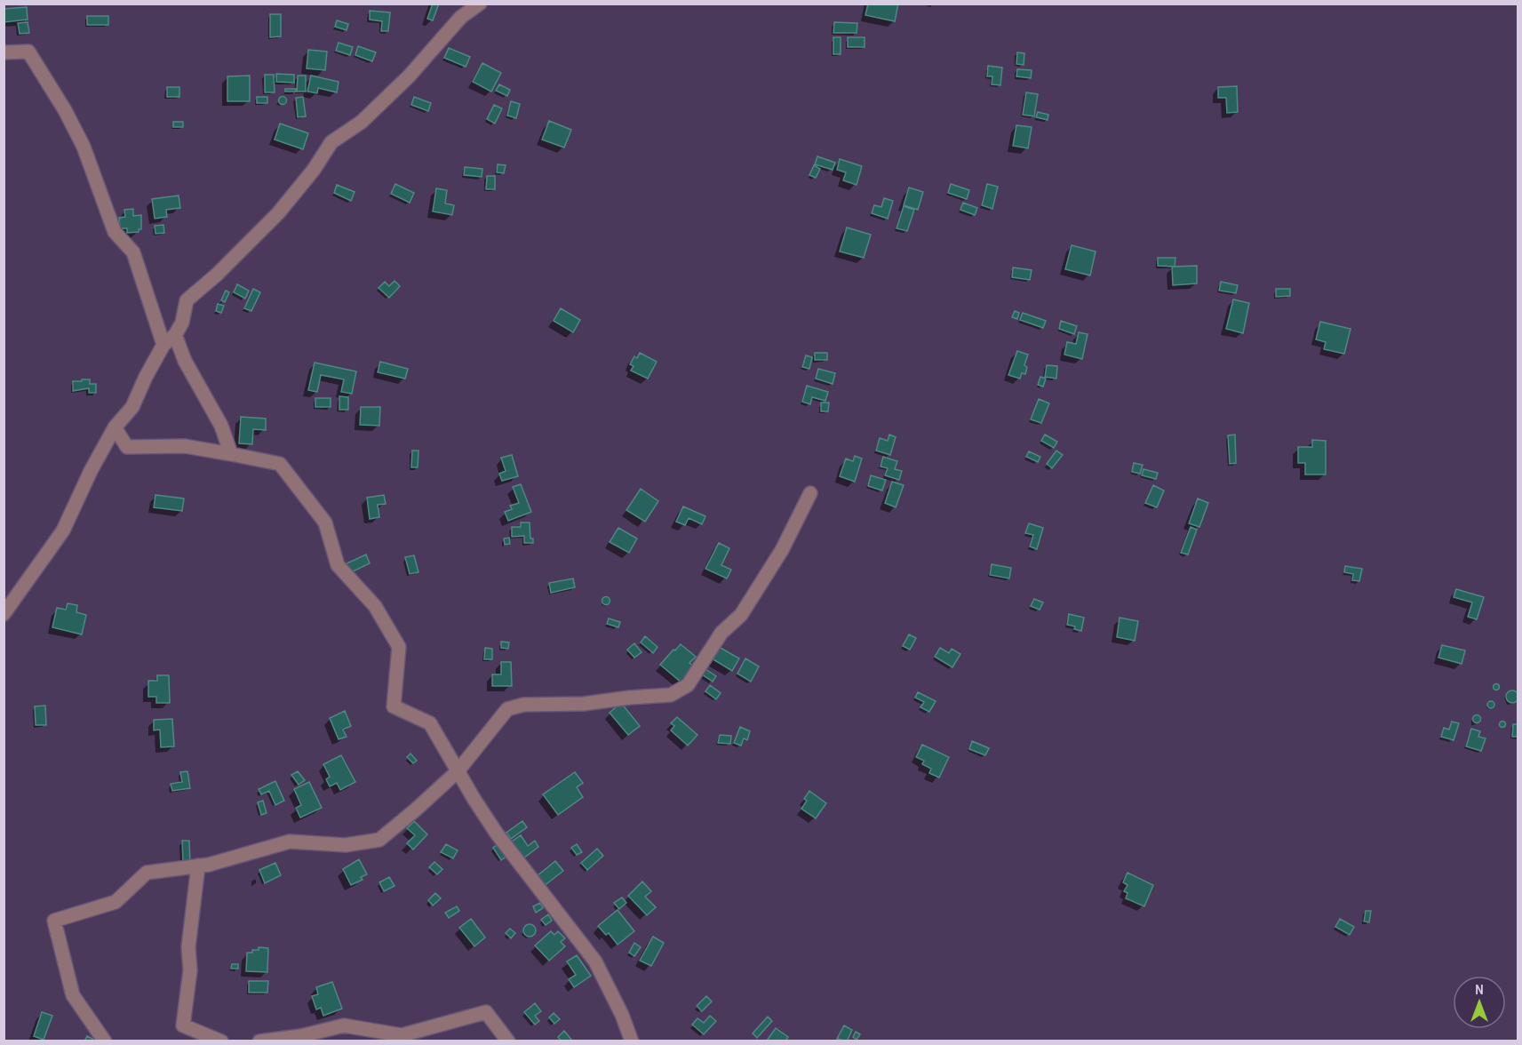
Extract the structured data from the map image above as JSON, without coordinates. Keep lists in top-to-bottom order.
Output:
{
  "north": "top"
}
